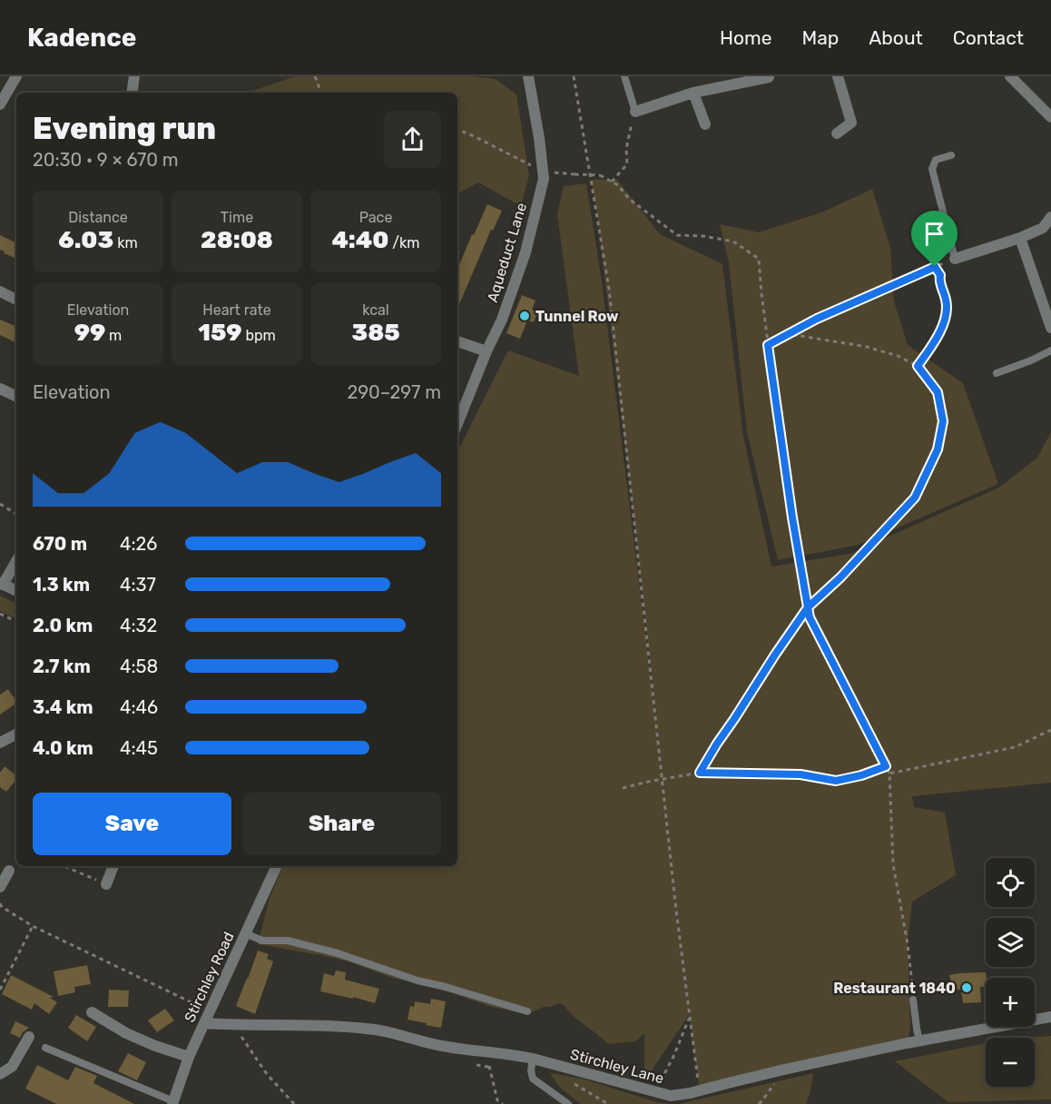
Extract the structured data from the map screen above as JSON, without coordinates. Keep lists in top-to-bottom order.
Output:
{
  "streets": {
    "street": ["Aqueduct Lane", "Stirchley Road", "Stirchley Lane"]
  },
  "crossings": [
    ["Stirchley Road", "Stirchley Lane"]
  ],
  "places": ["Tunnel Row", "Restaurant 1840"],
  "page": {
    "header": "Kadence",
    "nav": [
      "Home",
      "Map",
      "About",
      "Contact"
    ],
    "heading": ["Evening run", "20:30 · 9 × 670 m"],
    "stats": [
      ["Distance", "6.03 km"],
      ["Time", "28:08"],
      ["Pace", "4:40 /km"],
      ["Elevation", "99 m"],
      ["Heart rate", "159 bpm"],
      ["kcal", "385"]
    ],
    "chart": ["Elevation", "290–297 m"],
    "list": [
      {
        "name": "670 m",
        "note": "4:26"
      },
      {
        "name": "1.3 km",
        "note": "4:37"
      },
      {
        "name": "2.0 km",
        "note": "4:32"
      },
      {
        "name": "2.7 km",
        "note": "4:58"
      },
      {
        "name": "3.4 km",
        "note": "4:46"
      },
      {
        "name": "4.0 km",
        "note": "4:45"
      }
    ],
    "buttons": ["Save", "Share"],
    "map_buttons": ["+", "−"]
  }
}
